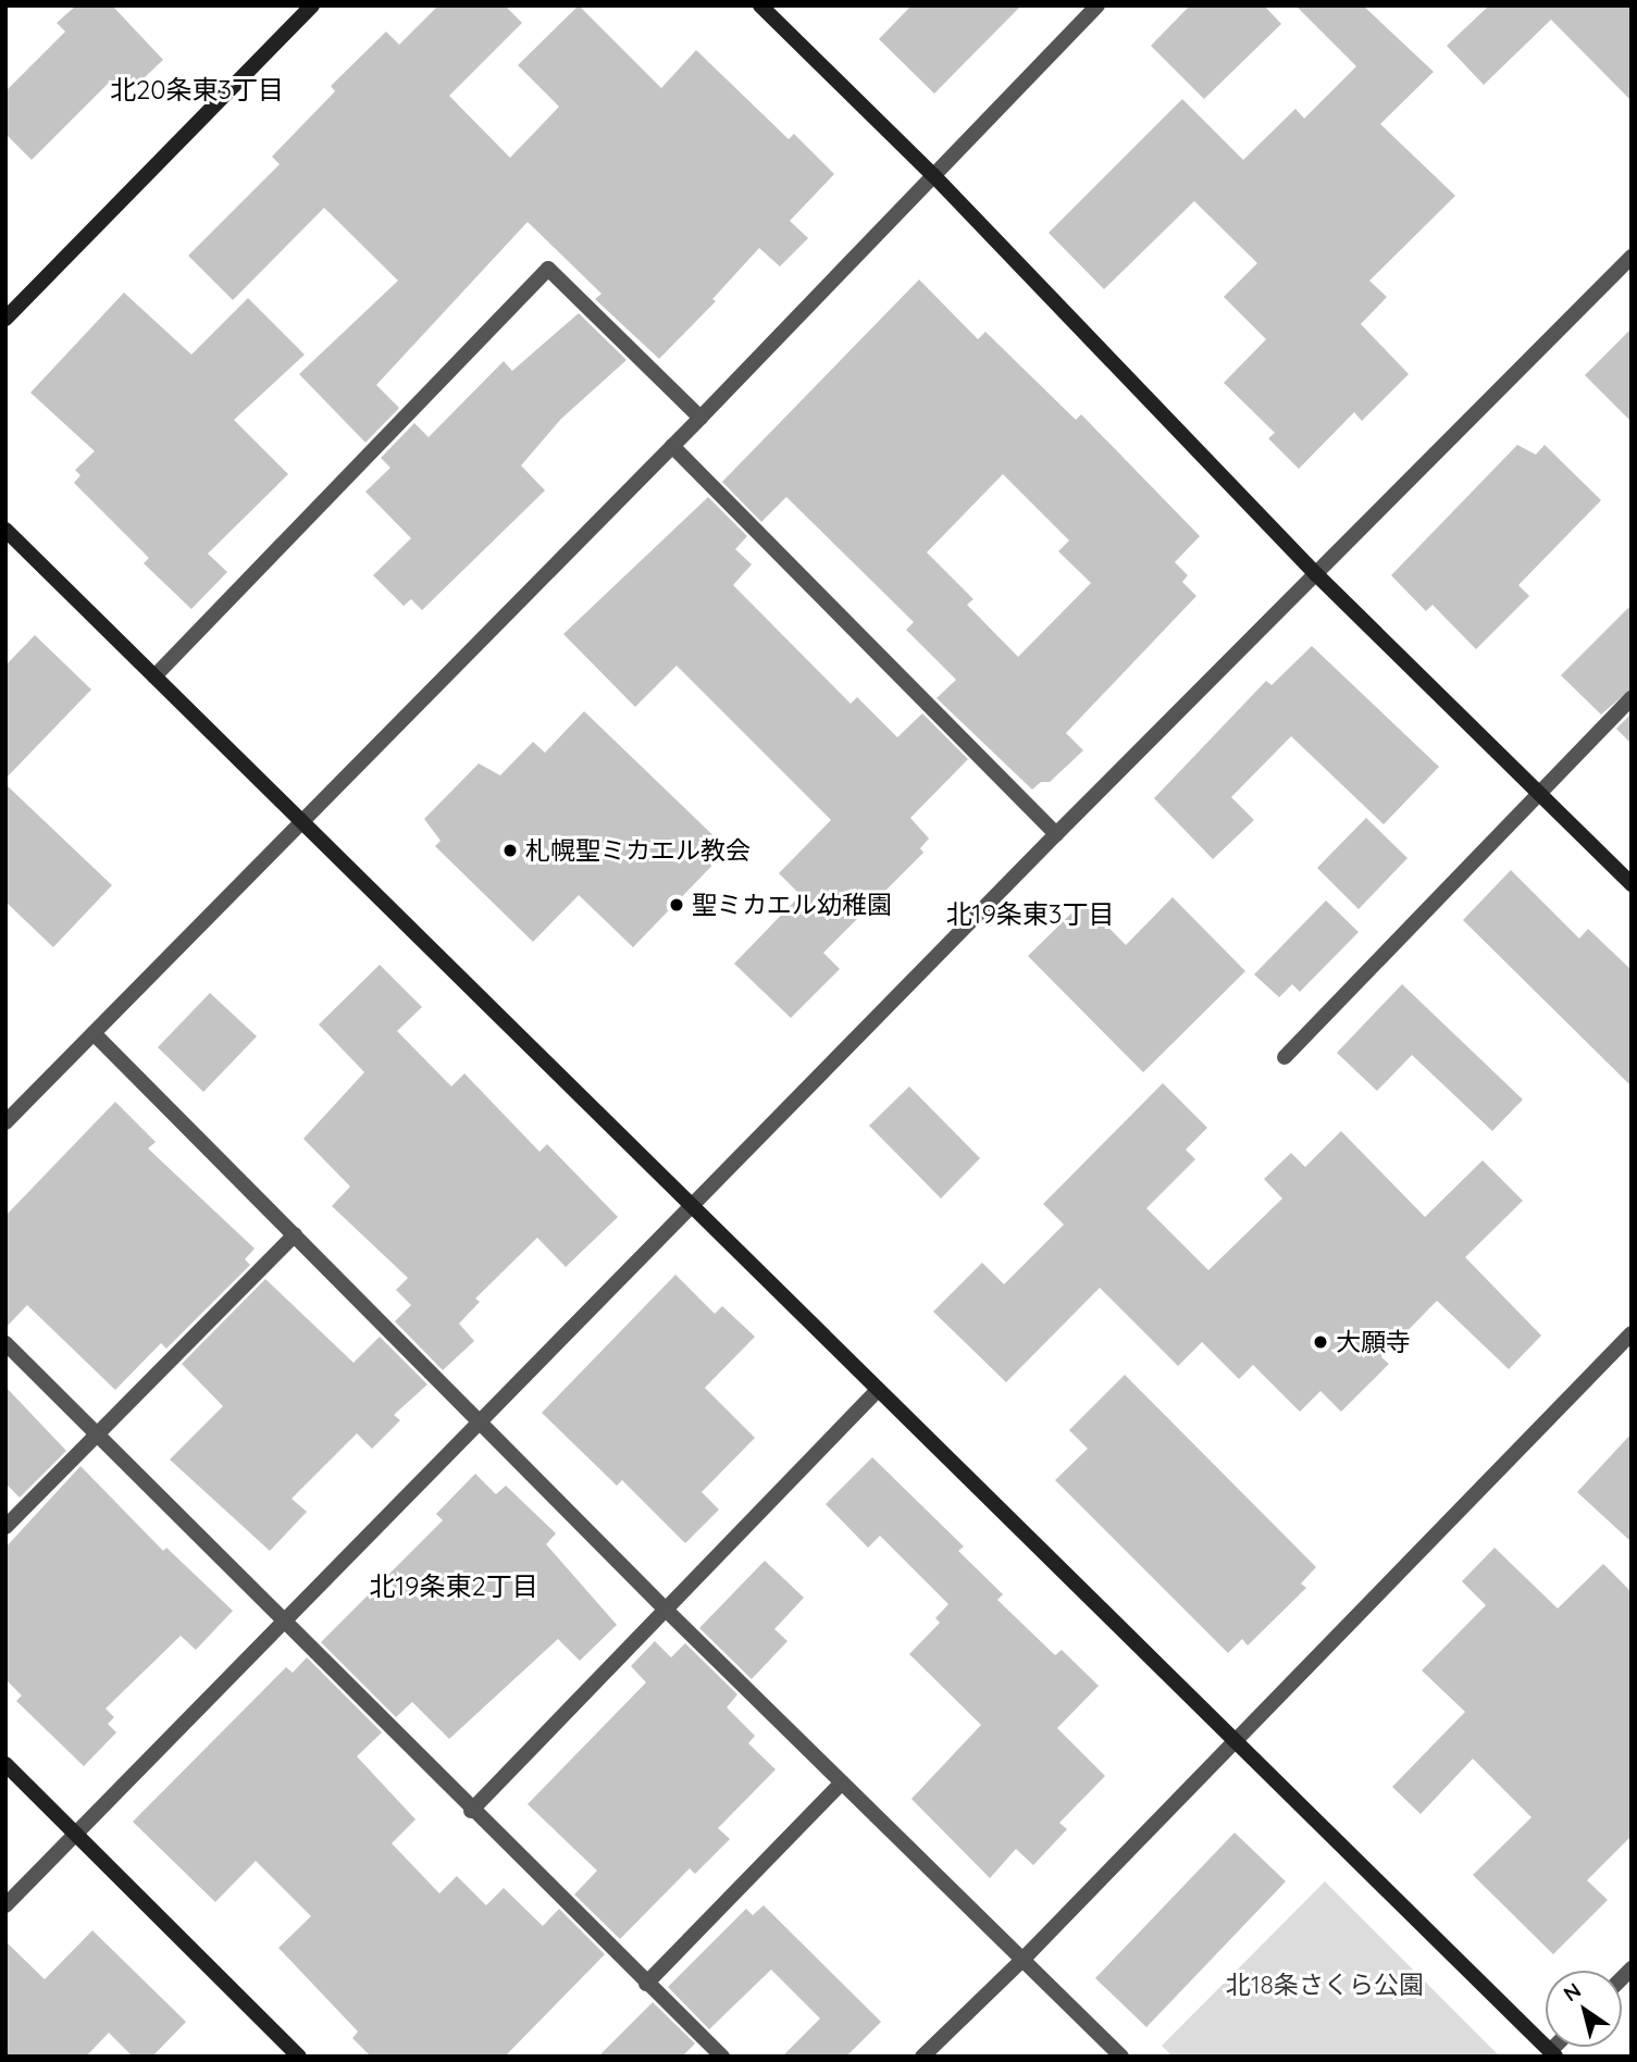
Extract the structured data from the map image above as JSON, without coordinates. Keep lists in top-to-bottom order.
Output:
{
  "districts": ["北20条東3丁目", "北19条東3丁目", "北19条東2丁目"],
  "parks": ["北18条さくら公園"],
  "places": ["札幌聖ミカエル教会", "聖ミカエル幼稚園", "大願寺"],
  "north": "top left"
}
